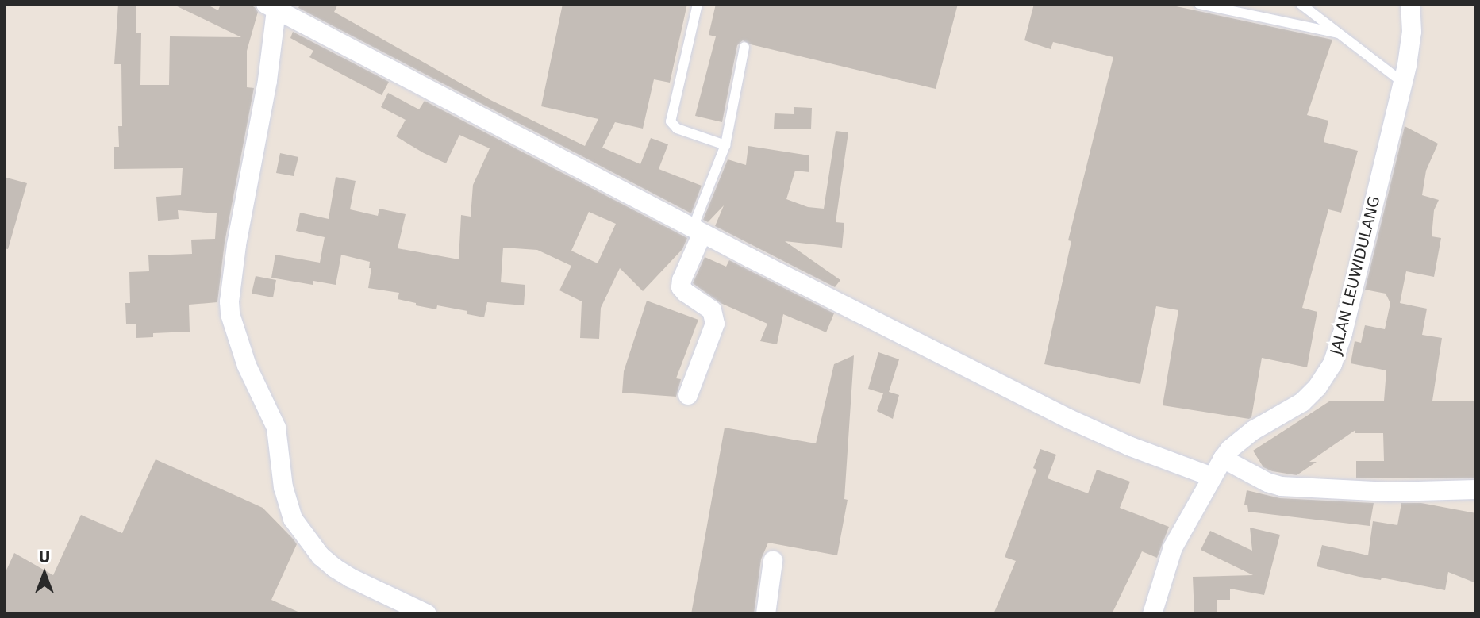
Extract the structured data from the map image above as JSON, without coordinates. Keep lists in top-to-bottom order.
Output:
{
  "streets": {
    "street": ["JALAN LEUWIDULANG"]
  },
  "north": "top"
}
